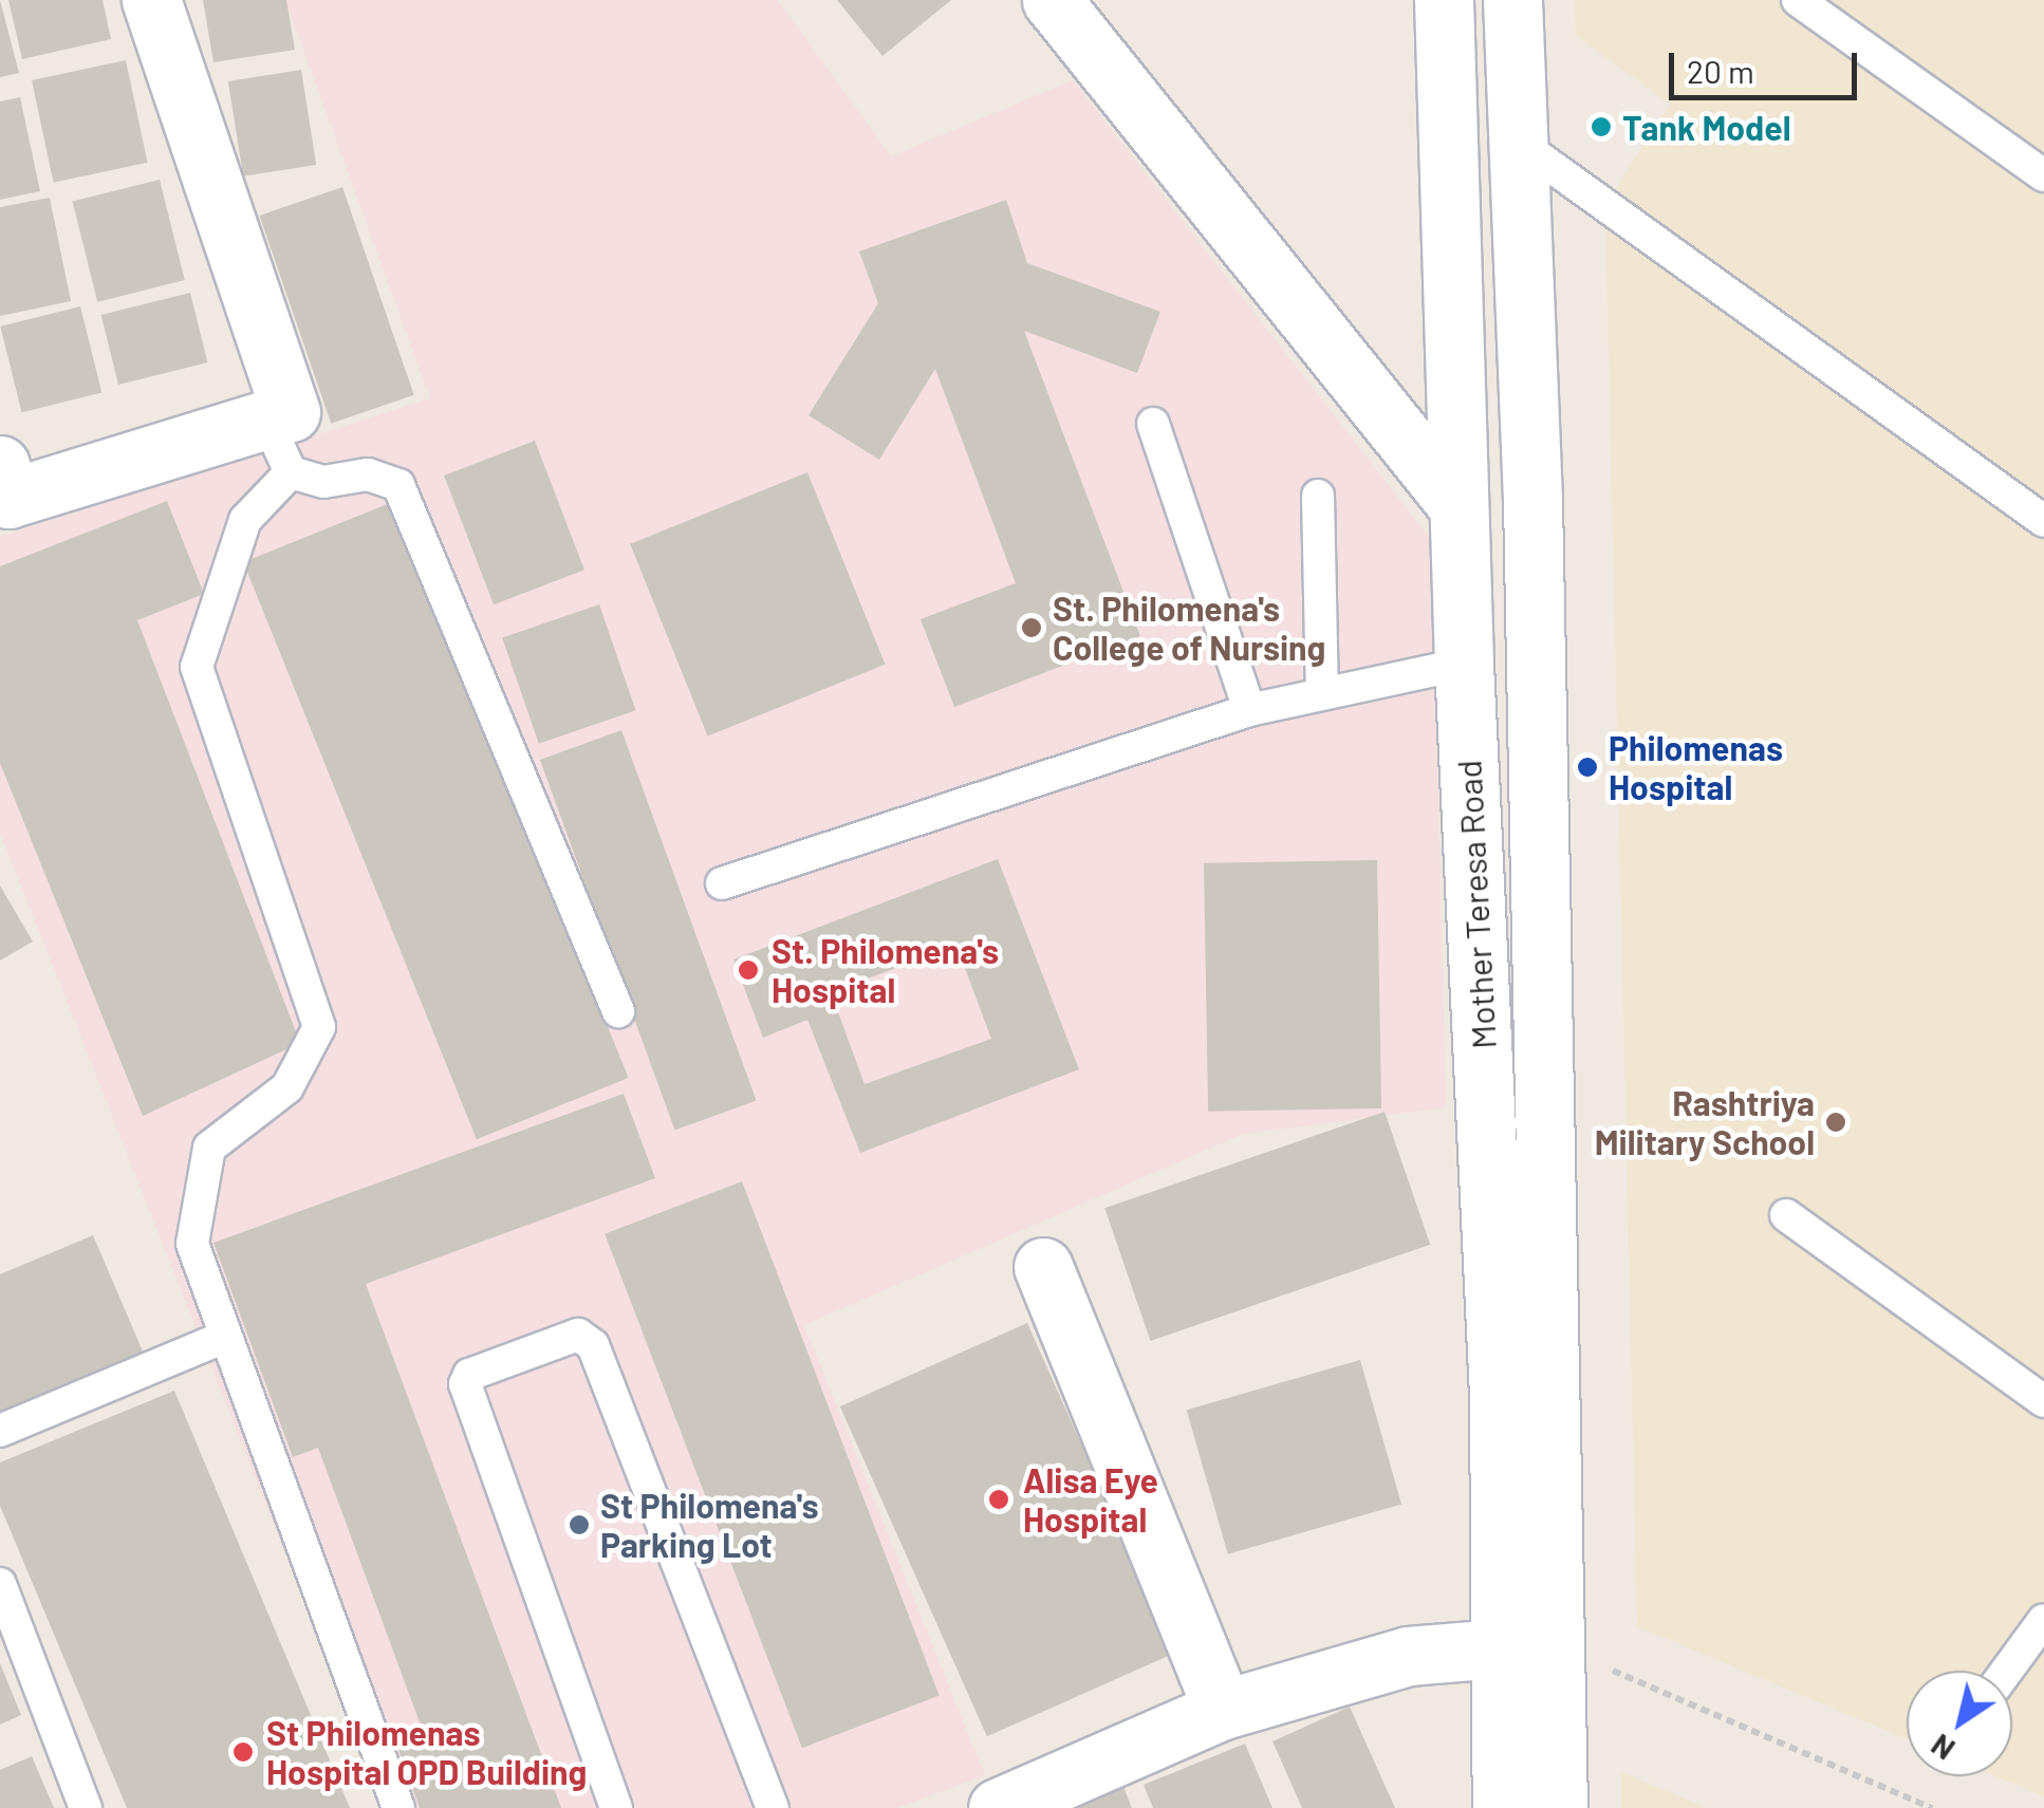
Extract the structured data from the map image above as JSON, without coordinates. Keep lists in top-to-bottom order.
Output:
{
  "streets": {
    "street": ["Mother Teresa Road"]
  },
  "places": [
    "Tank Model",
    "St. Philomena's College of Nursing",
    "Philomenas Hospital",
    "St. Philomena's Hospital",
    "Rashtriya Military School",
    "Alisa Eye Hospital",
    "St Philomena's Parking Lot",
    "St Philomenas Hospital OPD Building"
  ],
  "scale_bar": "20 m",
  "north": "bottom left"
}
